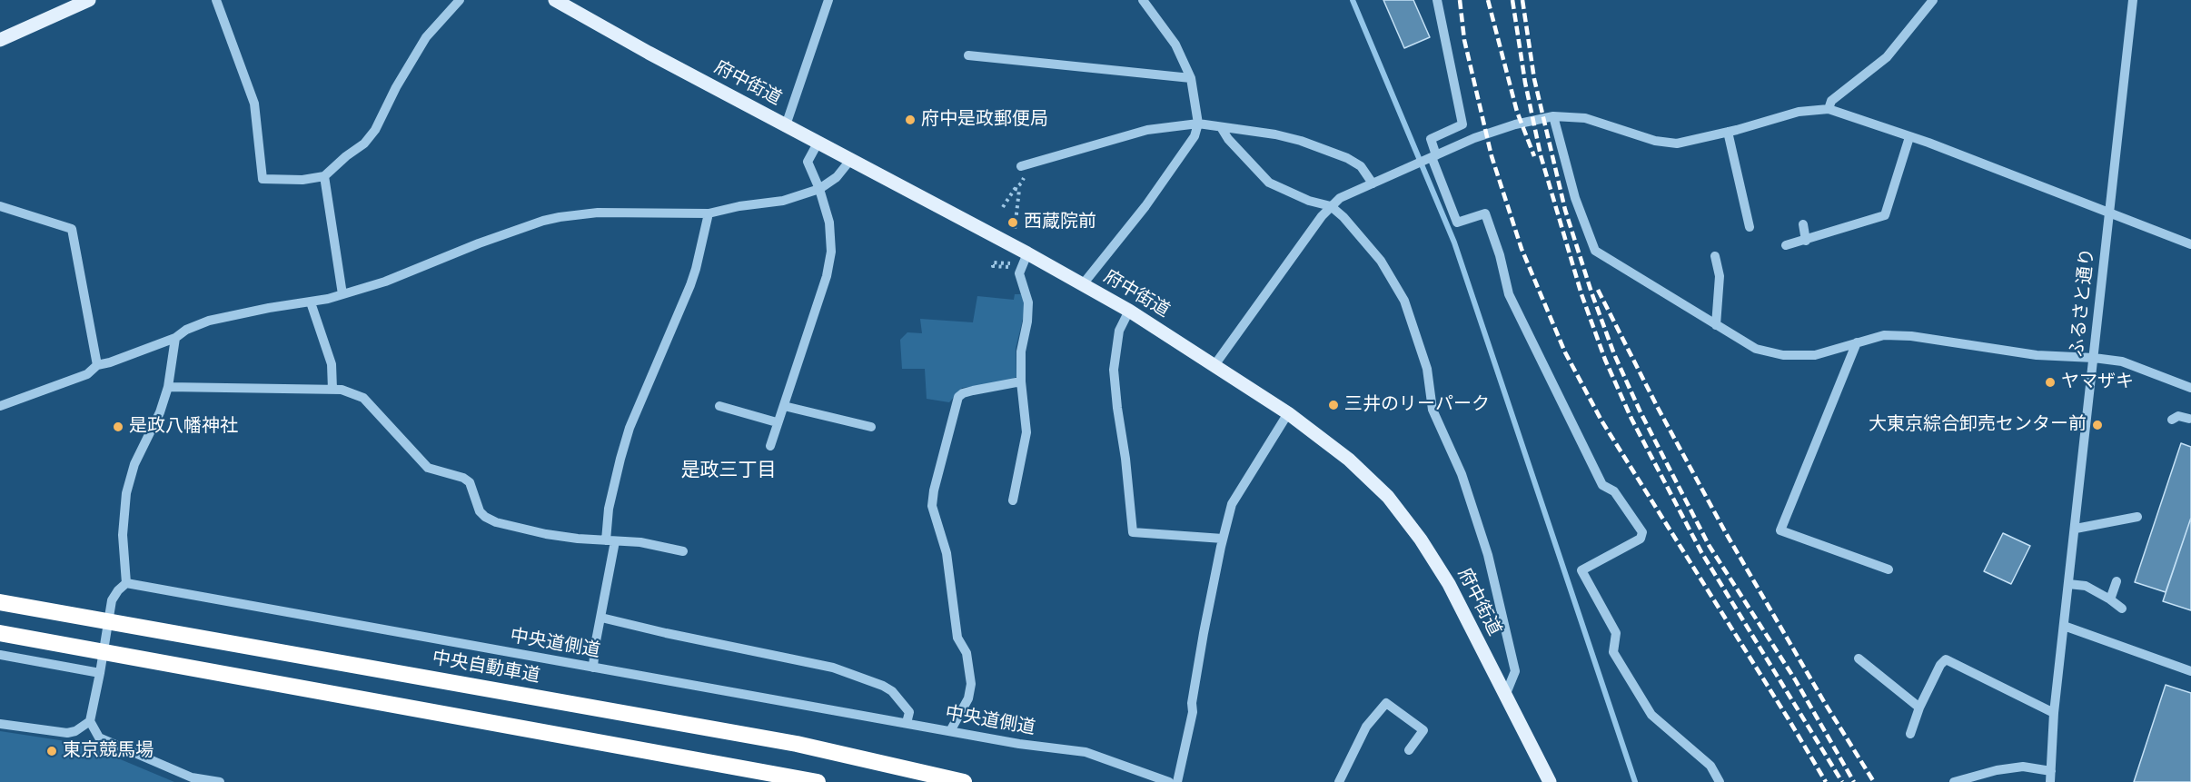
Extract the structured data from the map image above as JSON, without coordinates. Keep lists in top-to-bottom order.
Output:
{
  "streets": {
    "highway": ["中央自動車道"],
    "main road": ["府中街道"],
    "street": ["ふるさと通り", "中央道側道"]
  },
  "districts": ["是政三丁目"],
  "places": [
    "府中是政郵便局",
    "西蔵院前",
    "ヤマザキ",
    "三井のリーパーク",
    "大東京綜合卸売センター前",
    "是政八幡神社",
    "東京競馬場"
  ]
}
